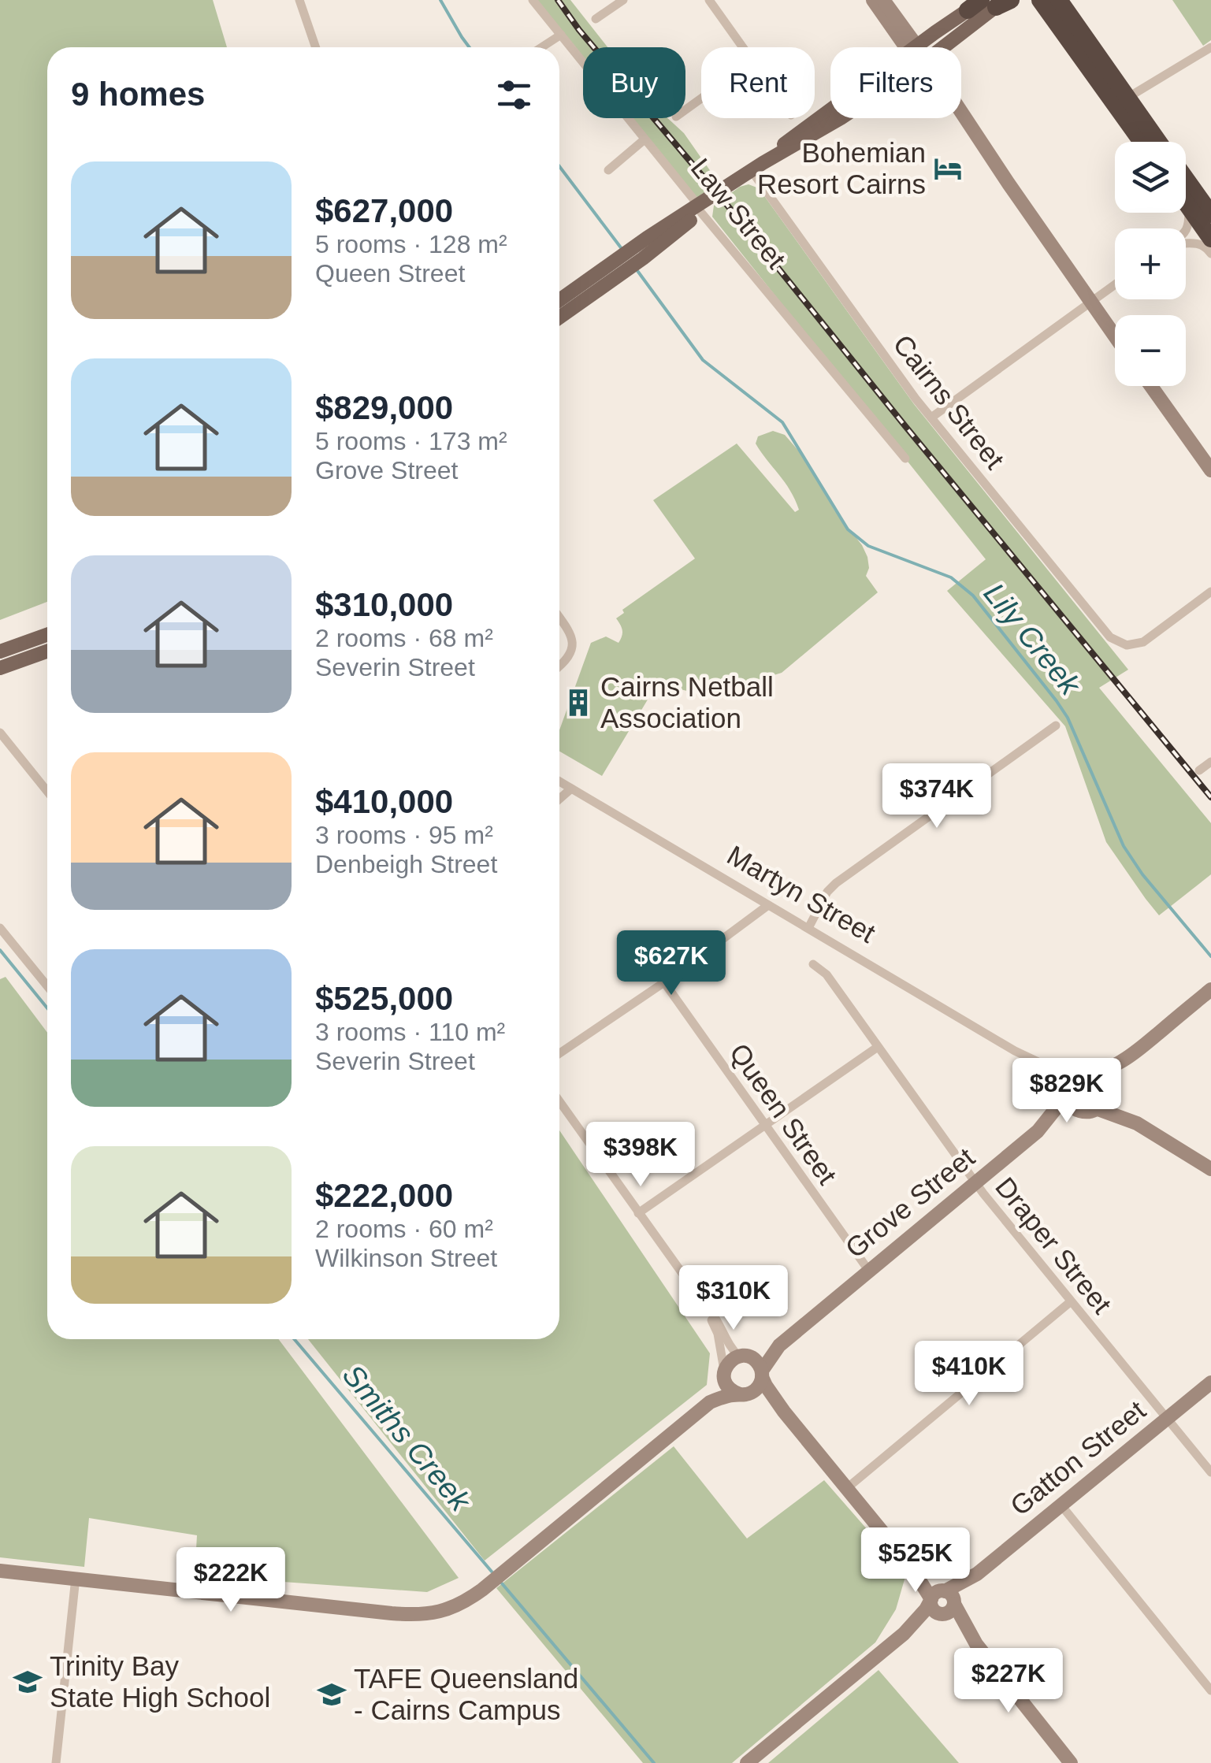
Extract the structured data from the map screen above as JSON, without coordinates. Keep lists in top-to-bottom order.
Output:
{
  "streets": {
    "street": [
      "Law Street",
      "Cairns Street",
      "Martyn Street",
      "Queen Street",
      "Grove Street",
      "Draper Street",
      "Gatton Street"
    ]
  },
  "crossings": [
    ["Martyn Street", "Grove Street"],
    ["Queen Street", "Grove Street"],
    ["Grove Street", "Draper Street"],
    ["Draper Street", "Gatton Street"]
  ],
  "water": ["Lily Creek", "Smiths Creek"],
  "places": {
    "hotel": ["Bohemian Resort Cairns"],
    "building": ["Cairns Netball Association"],
    "school or university": ["Trinity Bay State High School", "TAFE Queensland - Cairns Campus"]
  },
  "page": {
    "chip": ["Buy", "Rent", "Filters"],
    "heading": "9 homes",
    "map_buttons": ["+", "−"],
    "list": [
      {
        "name": "$627,000",
        "note": "5 rooms · 128 m² · Queen Street"
      },
      {
        "name": "$829,000",
        "note": "5 rooms · 173 m² · Grove Street"
      },
      {
        "name": "$310,000",
        "note": "2 rooms · 68 m² · Severin Street"
      },
      {
        "name": "$410,000",
        "note": "3 rooms · 95 m² · Denbeigh Street"
      },
      {
        "name": "$525,000",
        "note": "3 rooms · 110 m² · Severin Street"
      },
      {
        "name": "$222,000",
        "note": "2 rooms · 60 m² · Wilkinson Street"
      }
    ],
    "price": [
      "$374K",
      "$627K",
      "$829K",
      "$398K",
      "$310K",
      "$410K",
      "$525K",
      "$222K",
      "$227K"
    ]
  }
}
